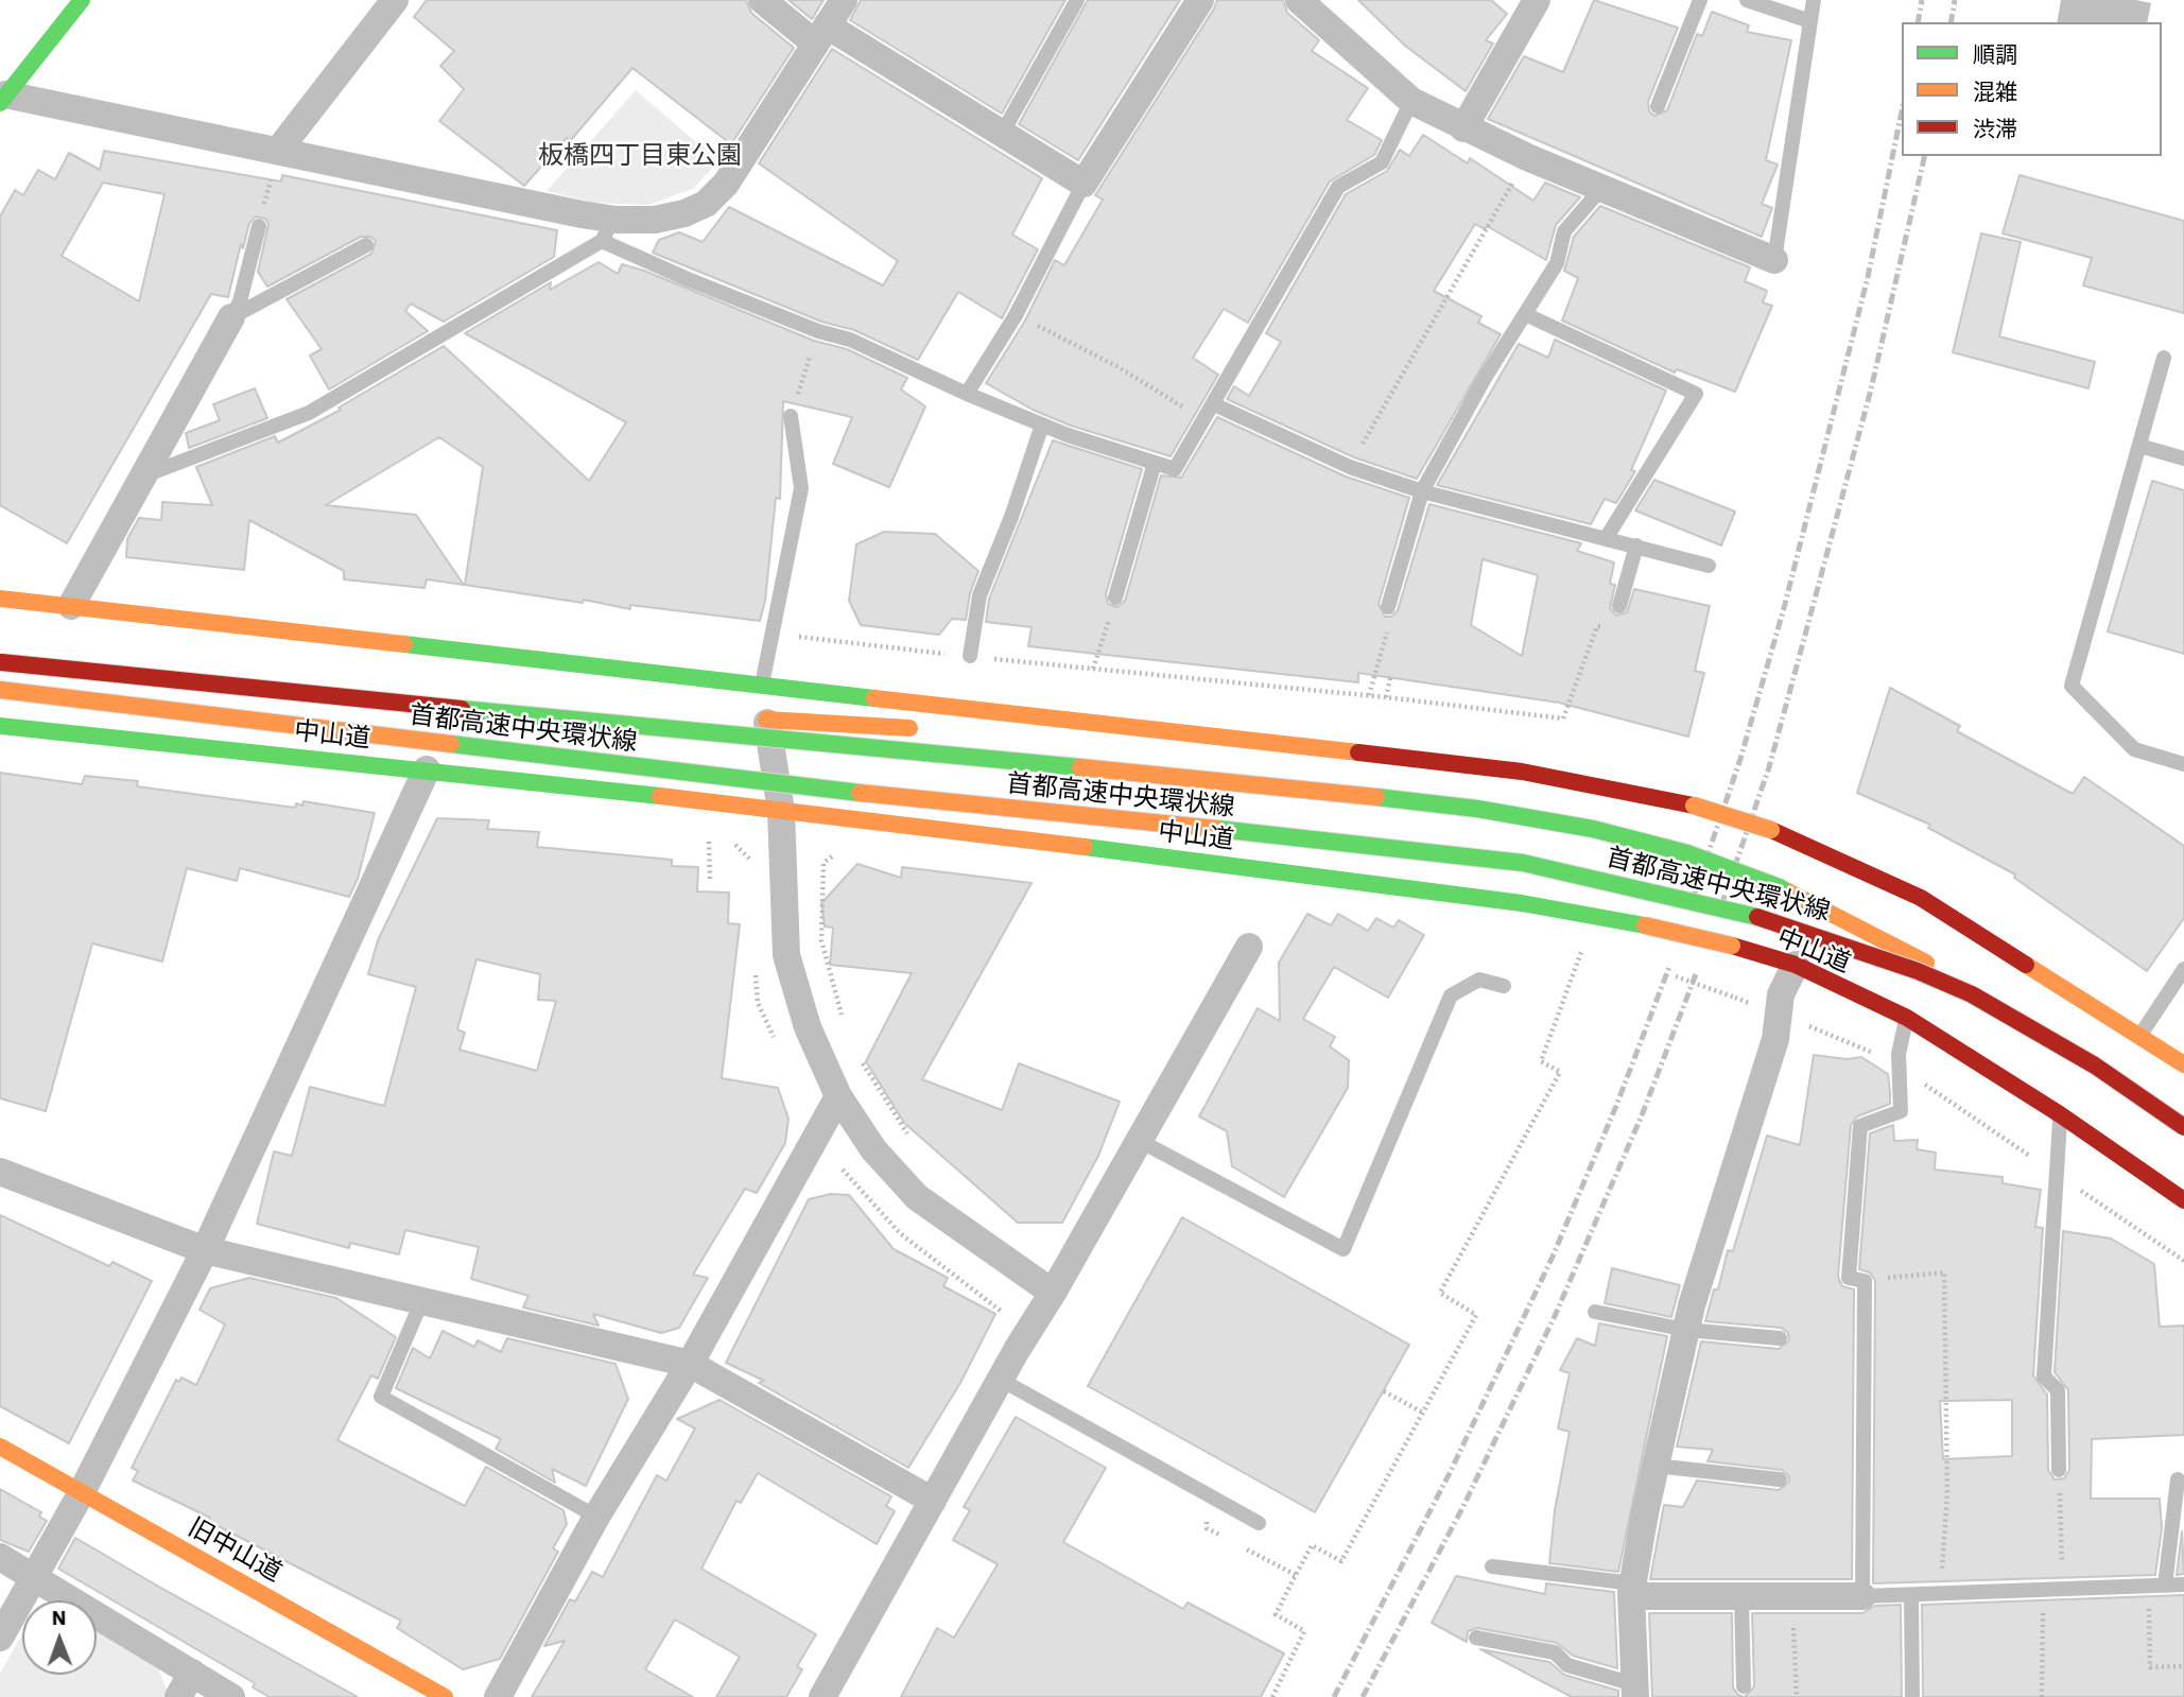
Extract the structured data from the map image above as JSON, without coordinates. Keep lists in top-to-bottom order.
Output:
{
  "streets": {
    "main road": ["首都高速中央環状線", "中山道", "旧中山道"]
  },
  "parks": ["板橋四丁目東公園"],
  "legend": ["順調", "混雑", "渋滞"],
  "north": "top"
}
